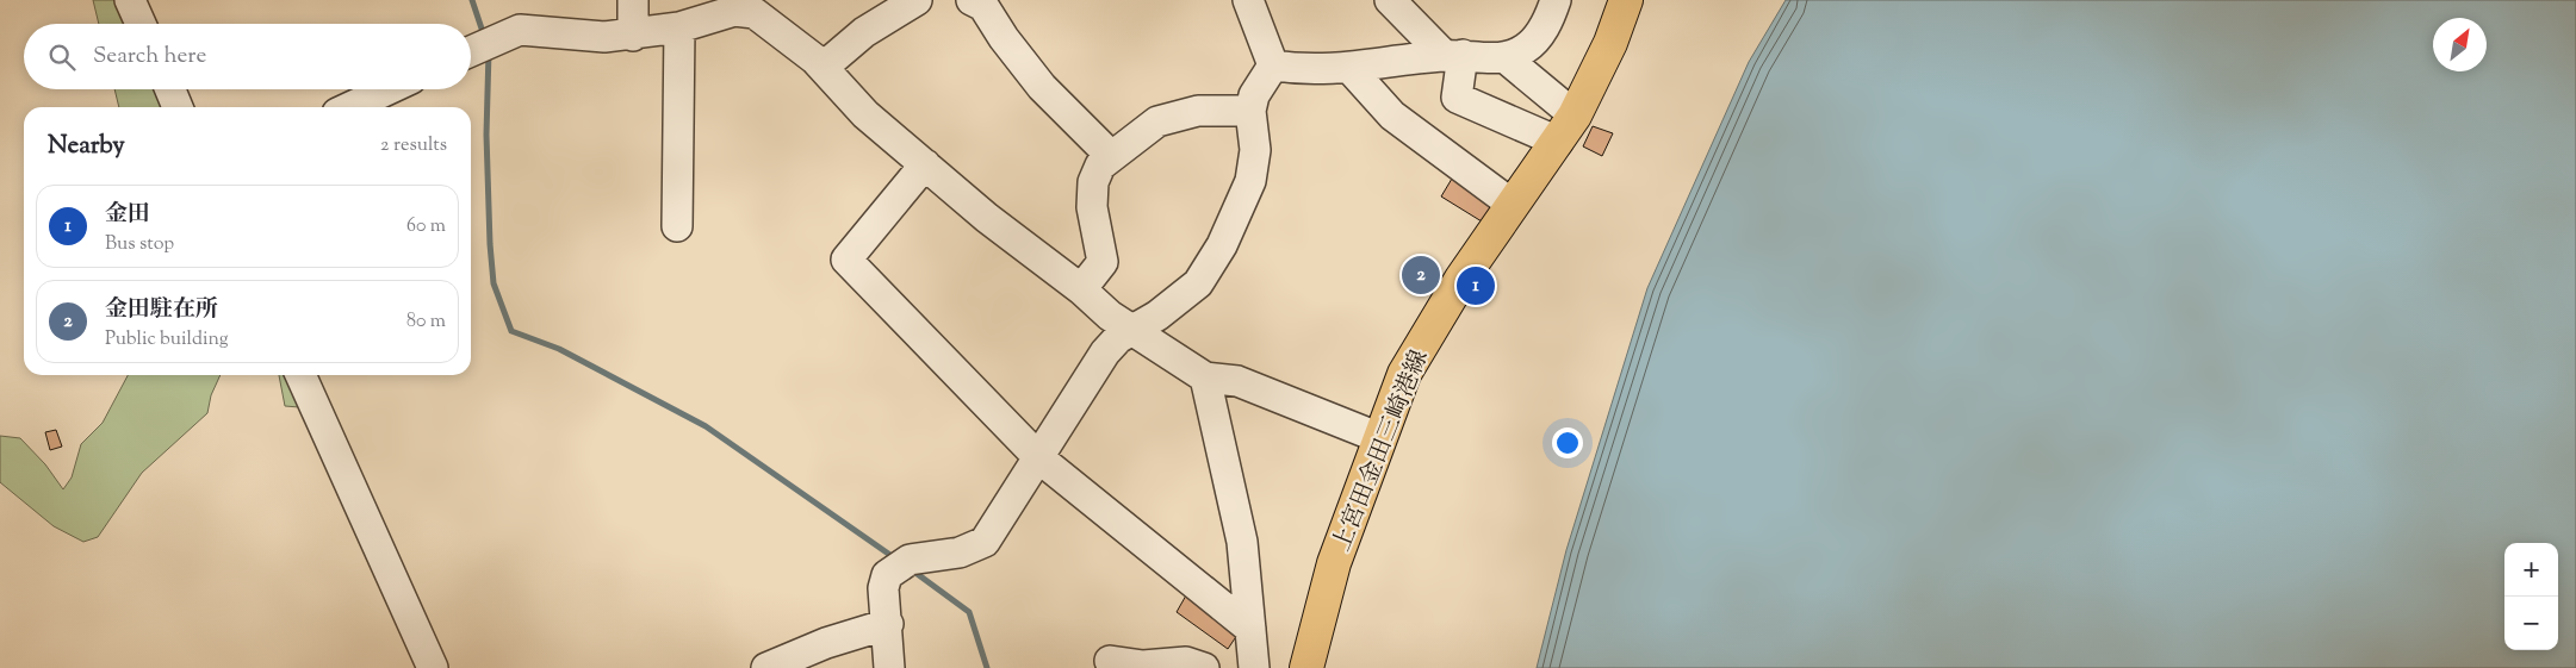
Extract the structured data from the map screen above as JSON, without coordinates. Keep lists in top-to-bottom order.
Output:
{
  "streets": {
    "main road": ["上宮田金田三崎港線"]
  },
  "north": "top right",
  "page": {
    "search": "Search here",
    "heading": ["Nearby", "2 results"],
    "list": [
      {
        "mark": "1",
        "name": "金田",
        "note": "Bus stop",
        "value": "60 m"
      },
      {
        "mark": "2",
        "name": "金田駐在所",
        "note": "Public building",
        "value": "80 m"
      }
    ],
    "pins": ["2", "1"],
    "map_buttons": ["+", "−"]
  }
}
